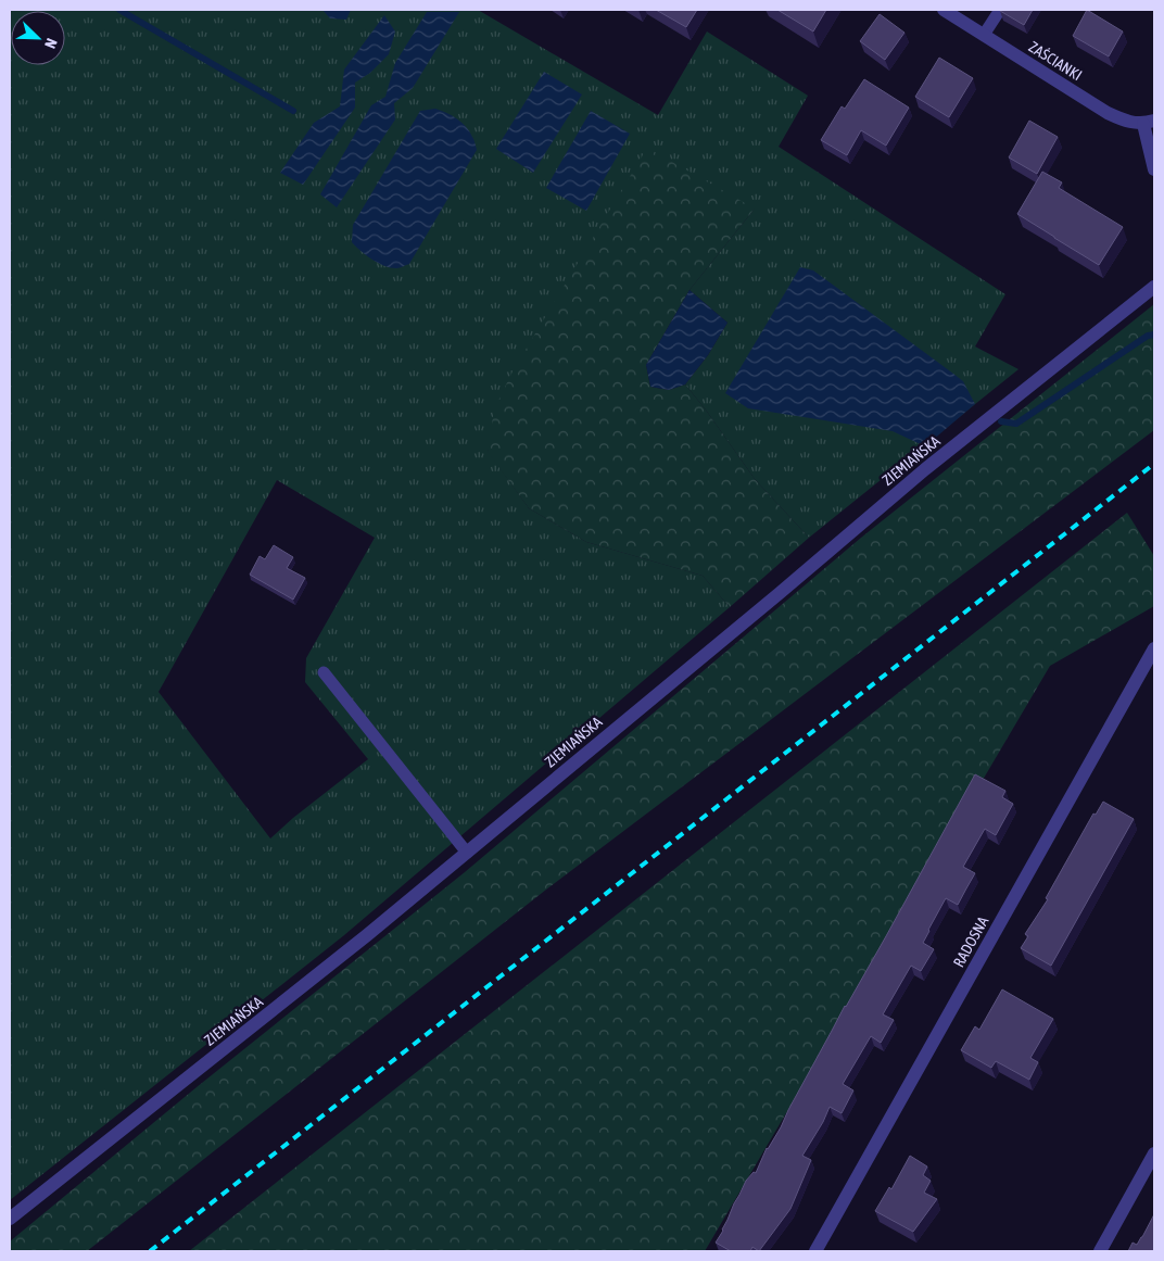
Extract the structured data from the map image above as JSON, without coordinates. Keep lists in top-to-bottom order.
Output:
{
  "streets": {
    "street": ["ZAŚCIANKI", "ZIEMIAŃSKA", "RADOSNA"]
  },
  "north": "bottom right"
}
